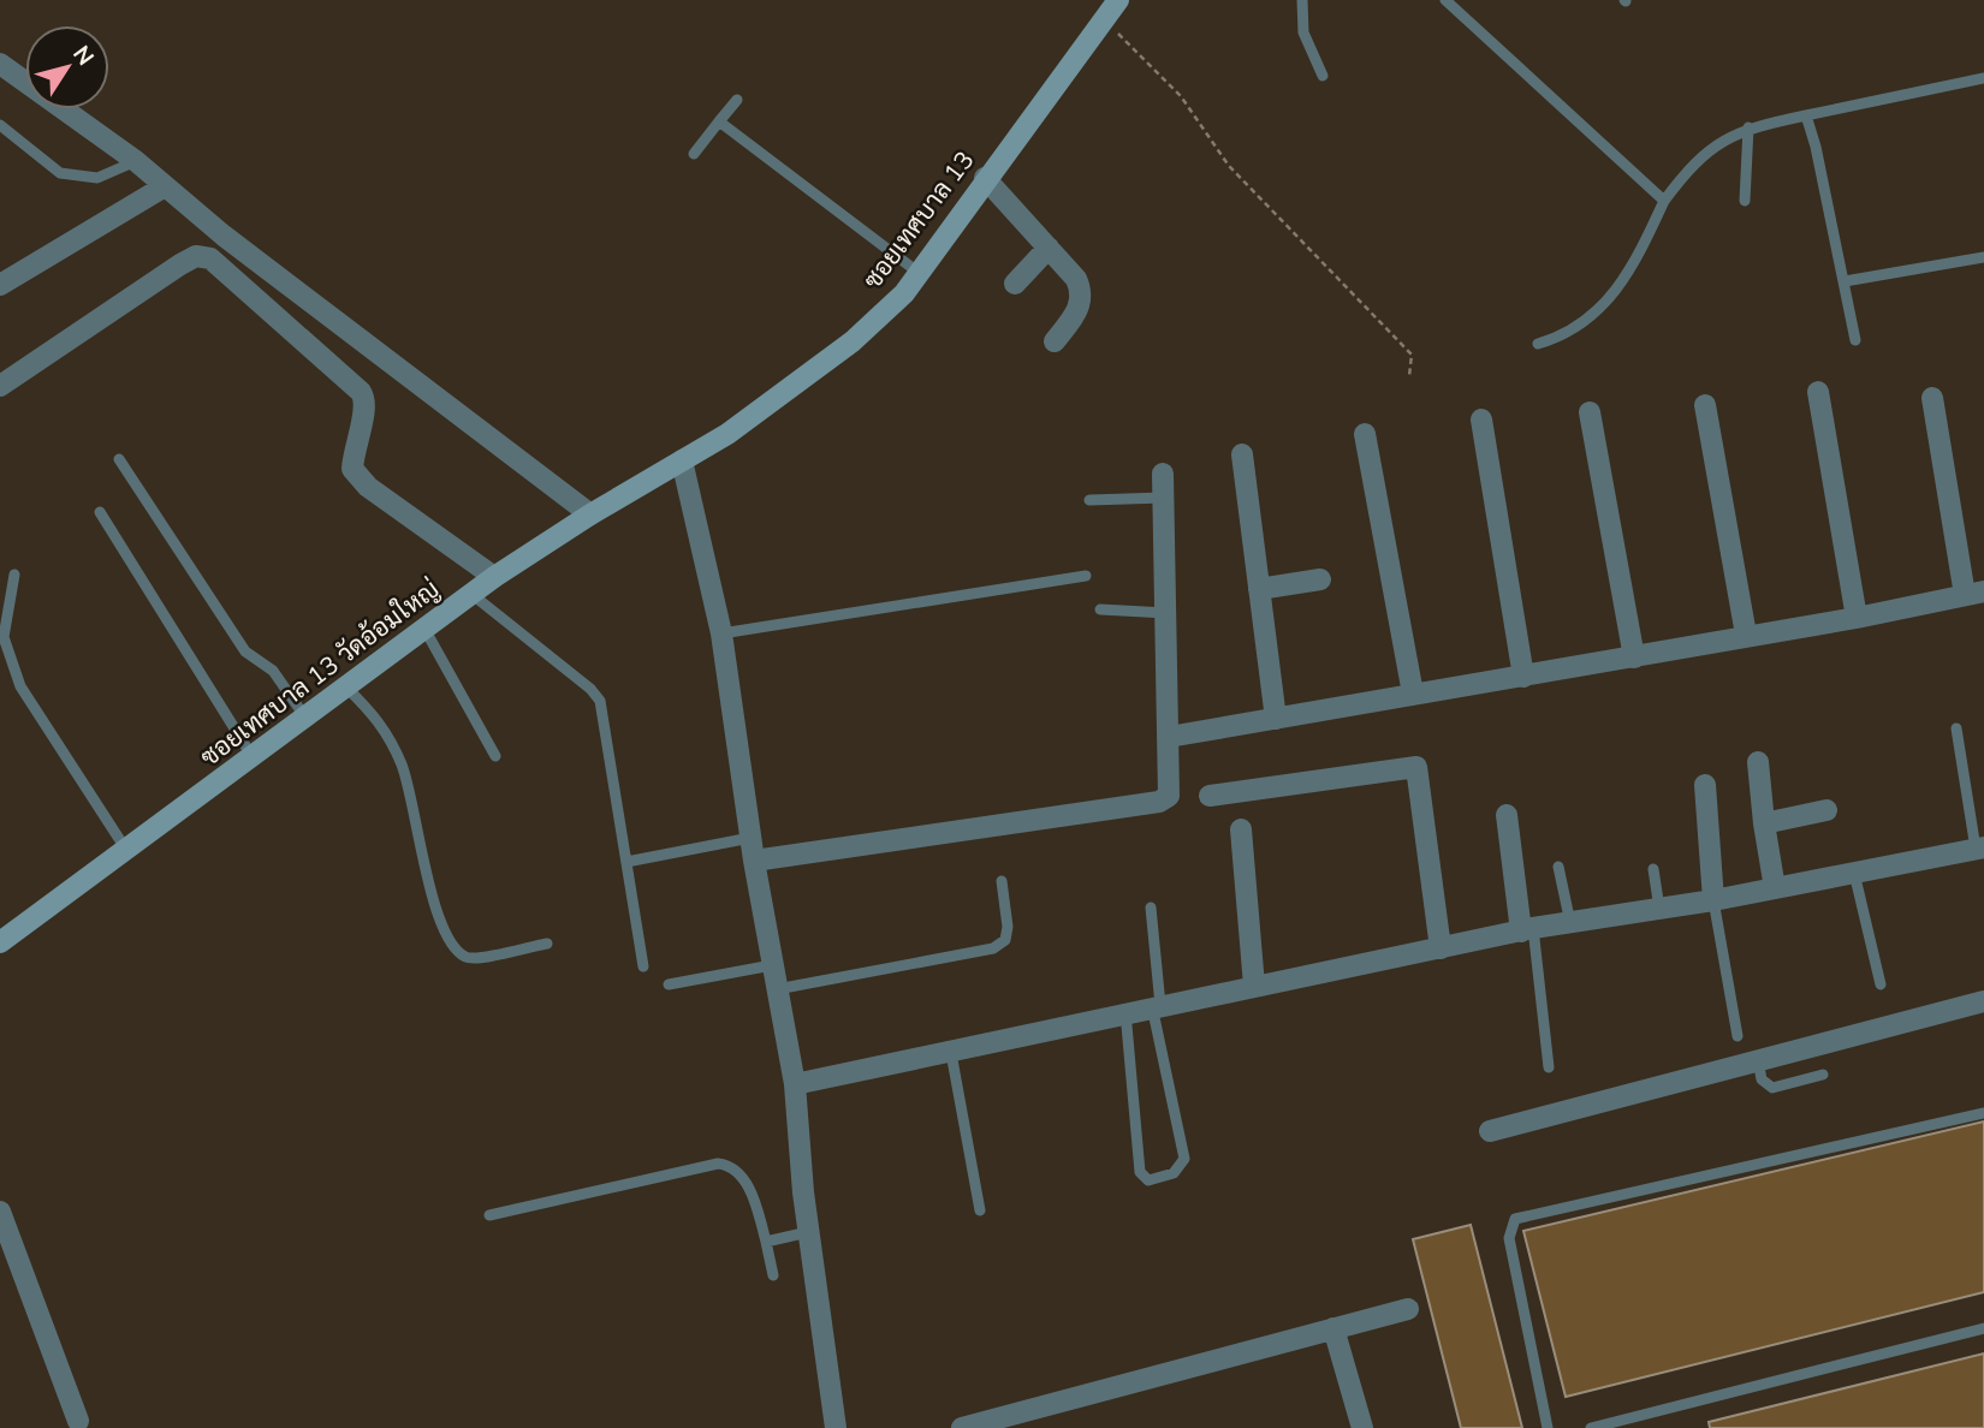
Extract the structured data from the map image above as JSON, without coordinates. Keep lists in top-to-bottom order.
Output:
{
  "streets": {
    "street": ["ซอยเทศบาล 13", "ซอยเทศบาล 13 วัดอ้อมใหญ่"]
  },
  "crossings": [
    ["ซอยเทศบาล 13", "ซอยเทศบาล 13 วัดอ้อมใหญ่"]
  ],
  "north": "top right"
}
